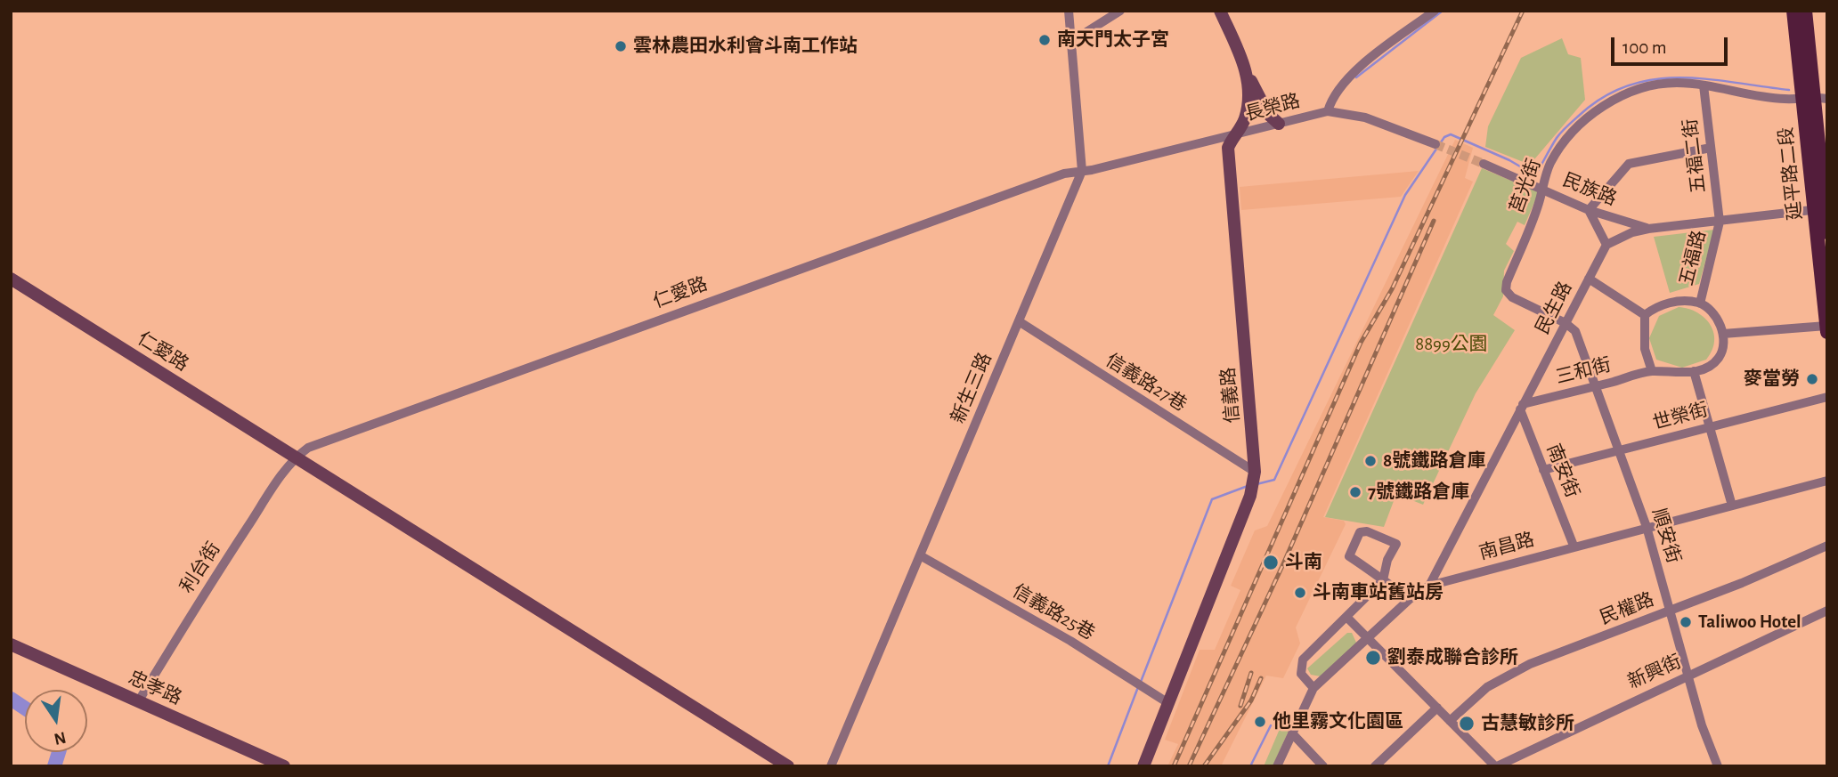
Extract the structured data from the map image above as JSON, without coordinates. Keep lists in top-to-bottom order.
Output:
{
  "streets": {
    "main road": [
      "延平路二段",
      "仁愛路",
      "信義路",
      "忠孝路"
    ],
    "street": [
      "長榮路",
      "五福二街",
      "莒光街",
      "民族路",
      "五福路",
      "民生路",
      "三和街",
      "信義路27巷",
      "新生三路",
      "世榮街",
      "南安街",
      "順安街",
      "南昌路",
      "利台街",
      "民權路",
      "信義路25巷",
      "新興街"
    ]
  },
  "crossings": [
    ["長榮路", "仁愛路"],
    ["長榮路", "新生三路"],
    ["長榮路", "信義路"],
    ["五福二街", "莒光街"],
    ["五福二街", "五福路"],
    ["延平路二段", "莒光街"],
    ["莒光街", "民族路"],
    ["莒光街", "民生路"],
    ["莒光街", "順安街"],
    ["五福路", "三和街"],
    ["仁愛路", "新生三路"],
    ["仁愛路", "利台街"],
    ["民生路", "三和街"],
    ["民生路", "南安街"],
    ["民生路", "順安街"],
    ["民生路", "南昌路"],
    ["三和街", "南安街"],
    ["三和街", "順安街"],
    ["信義路27巷", "新生三路"],
    ["信義路27巷", "信義路"],
    ["新生三路", "信義路25巷"],
    ["信義路", "信義路25巷"],
    ["世榮街", "南安街"],
    ["世榮街", "順安街"],
    ["南安街", "南昌路"],
    ["順安街", "南昌路"],
    ["順安街", "民權路"],
    ["順安街", "新興街"],
    ["利台街", "忠孝路"]
  ],
  "parks": ["8899公園"],
  "places": [
    "南天門太子宮",
    "雲林農田水利會斗南工作站",
    "麥當勞",
    "8號鐵路倉庫",
    "7號鐵路倉庫",
    "斗南",
    "斗南車站舊站房",
    "Taliwoo Hotel",
    "劉泰成聯合診所",
    "他里霧文化園區",
    "古慧敏診所"
  ],
  "scale_bar": "100 m",
  "north": "bottom"
}
